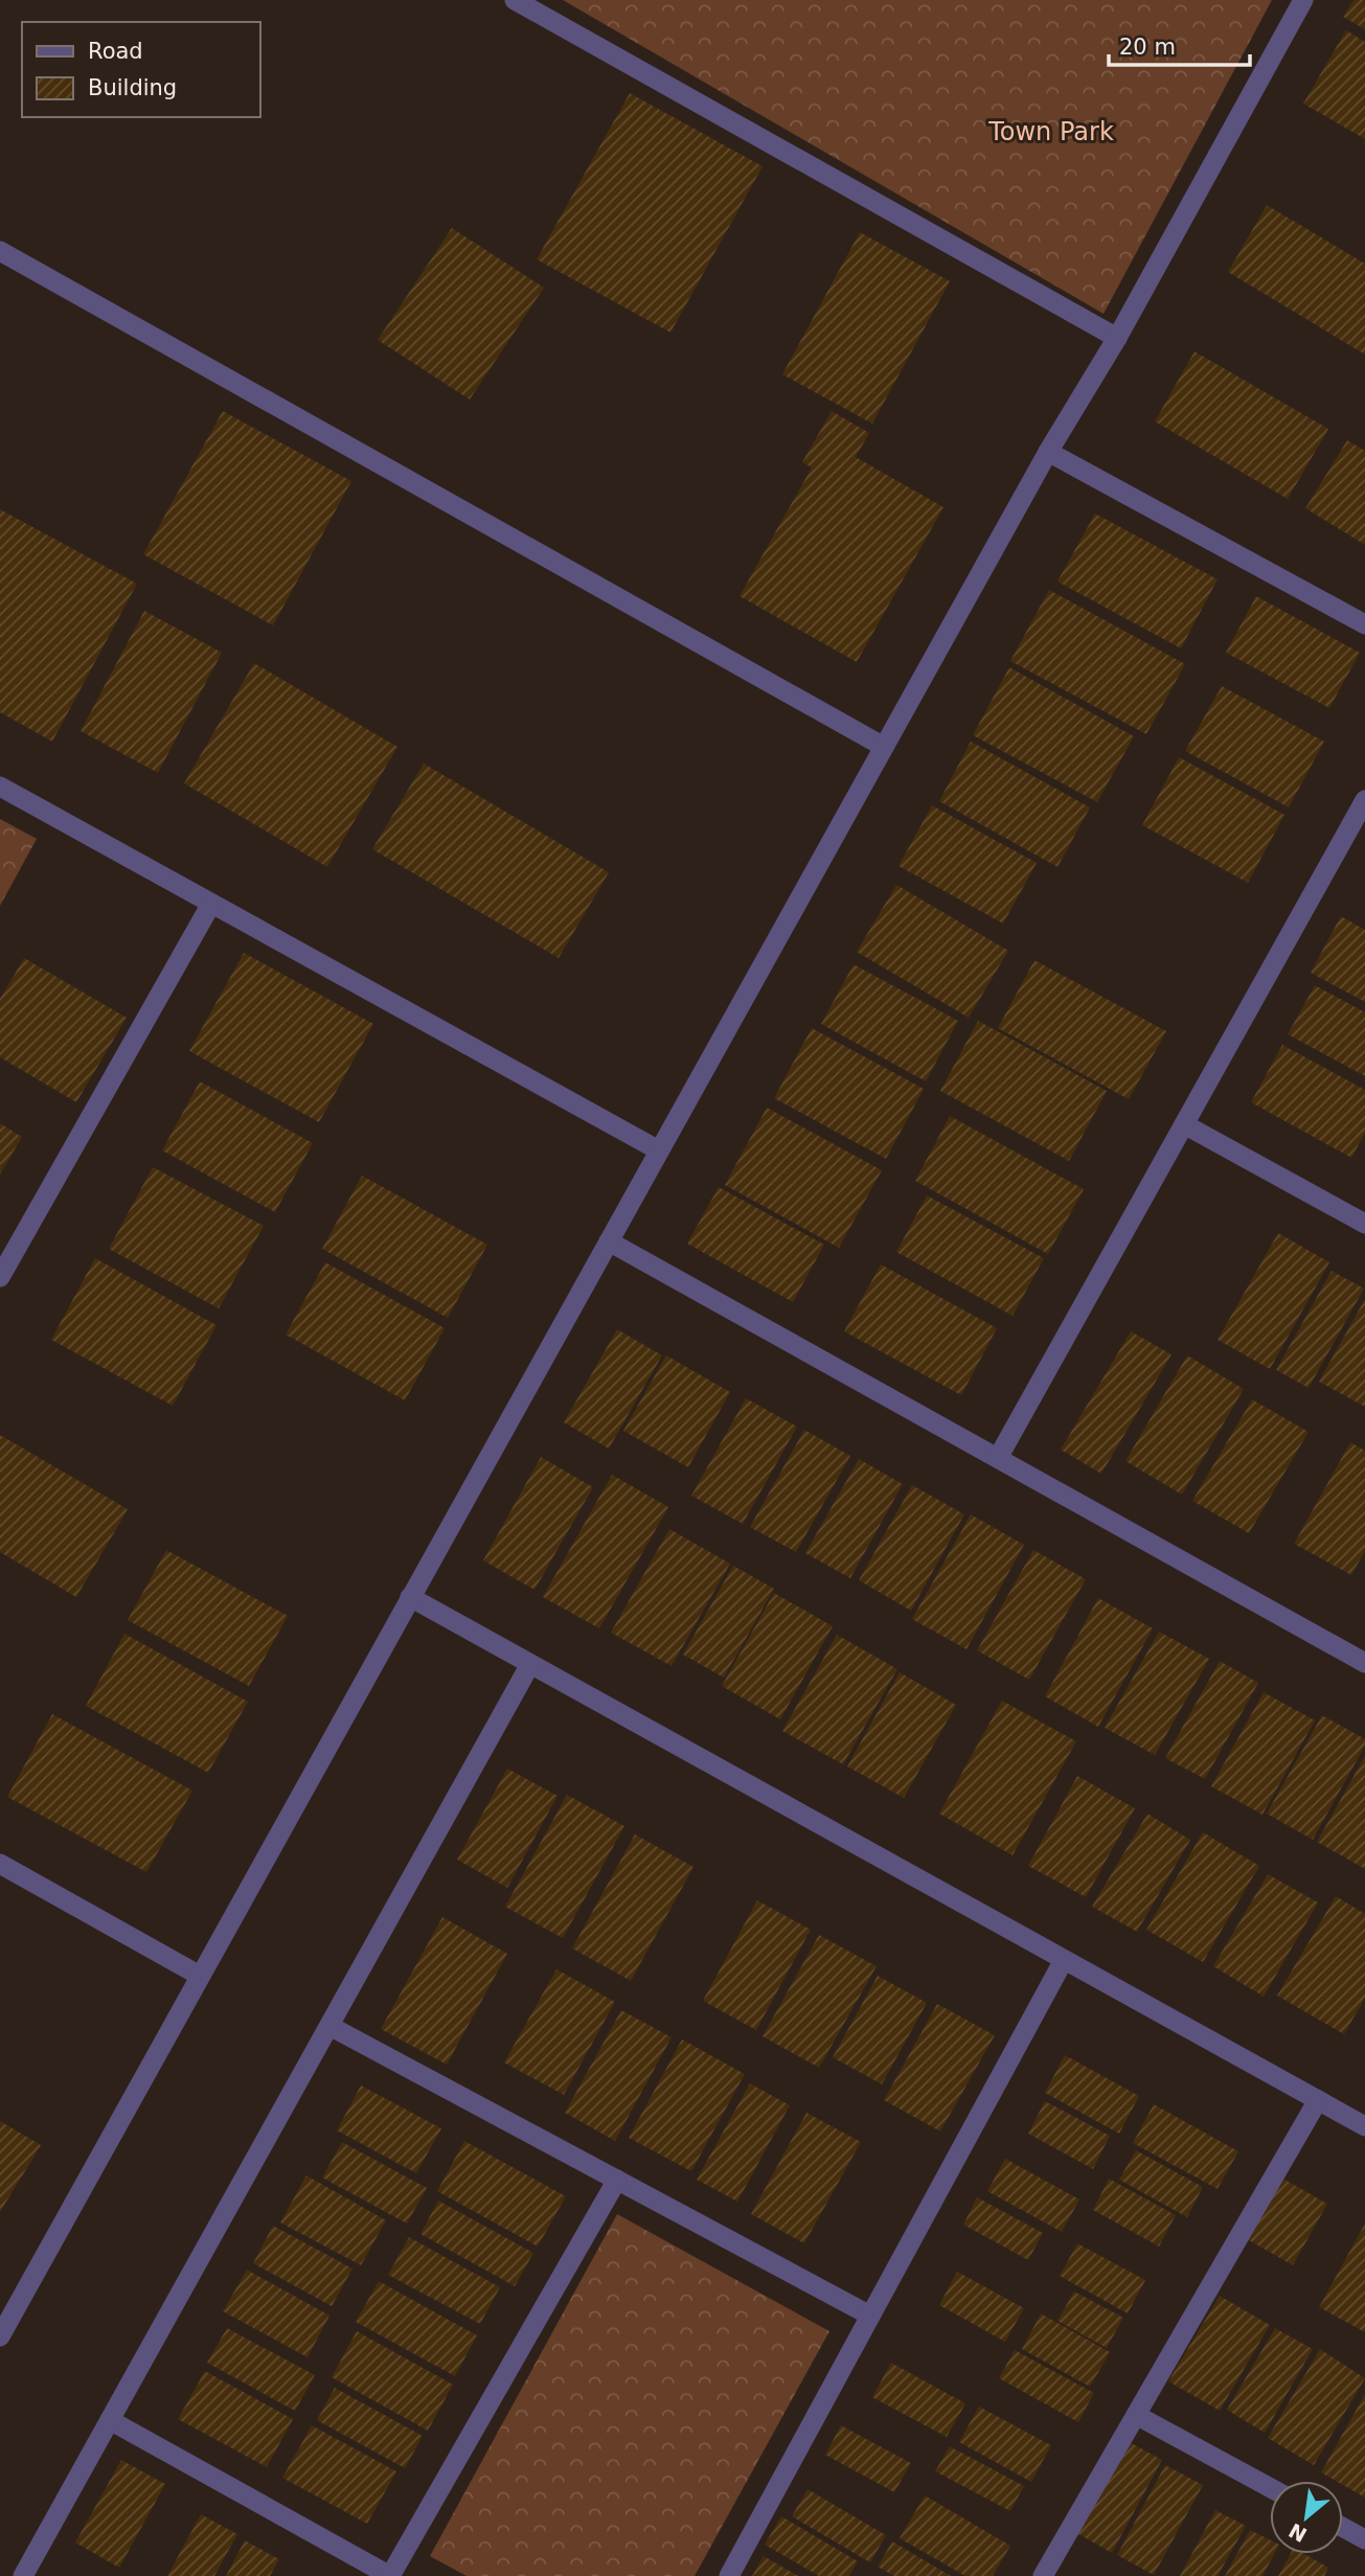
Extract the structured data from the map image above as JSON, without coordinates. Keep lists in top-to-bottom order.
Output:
{
  "parks": ["Town Park"],
  "legend": ["Road", "Building"],
  "scale_bar": "20 m",
  "north": "bottom left"
}
